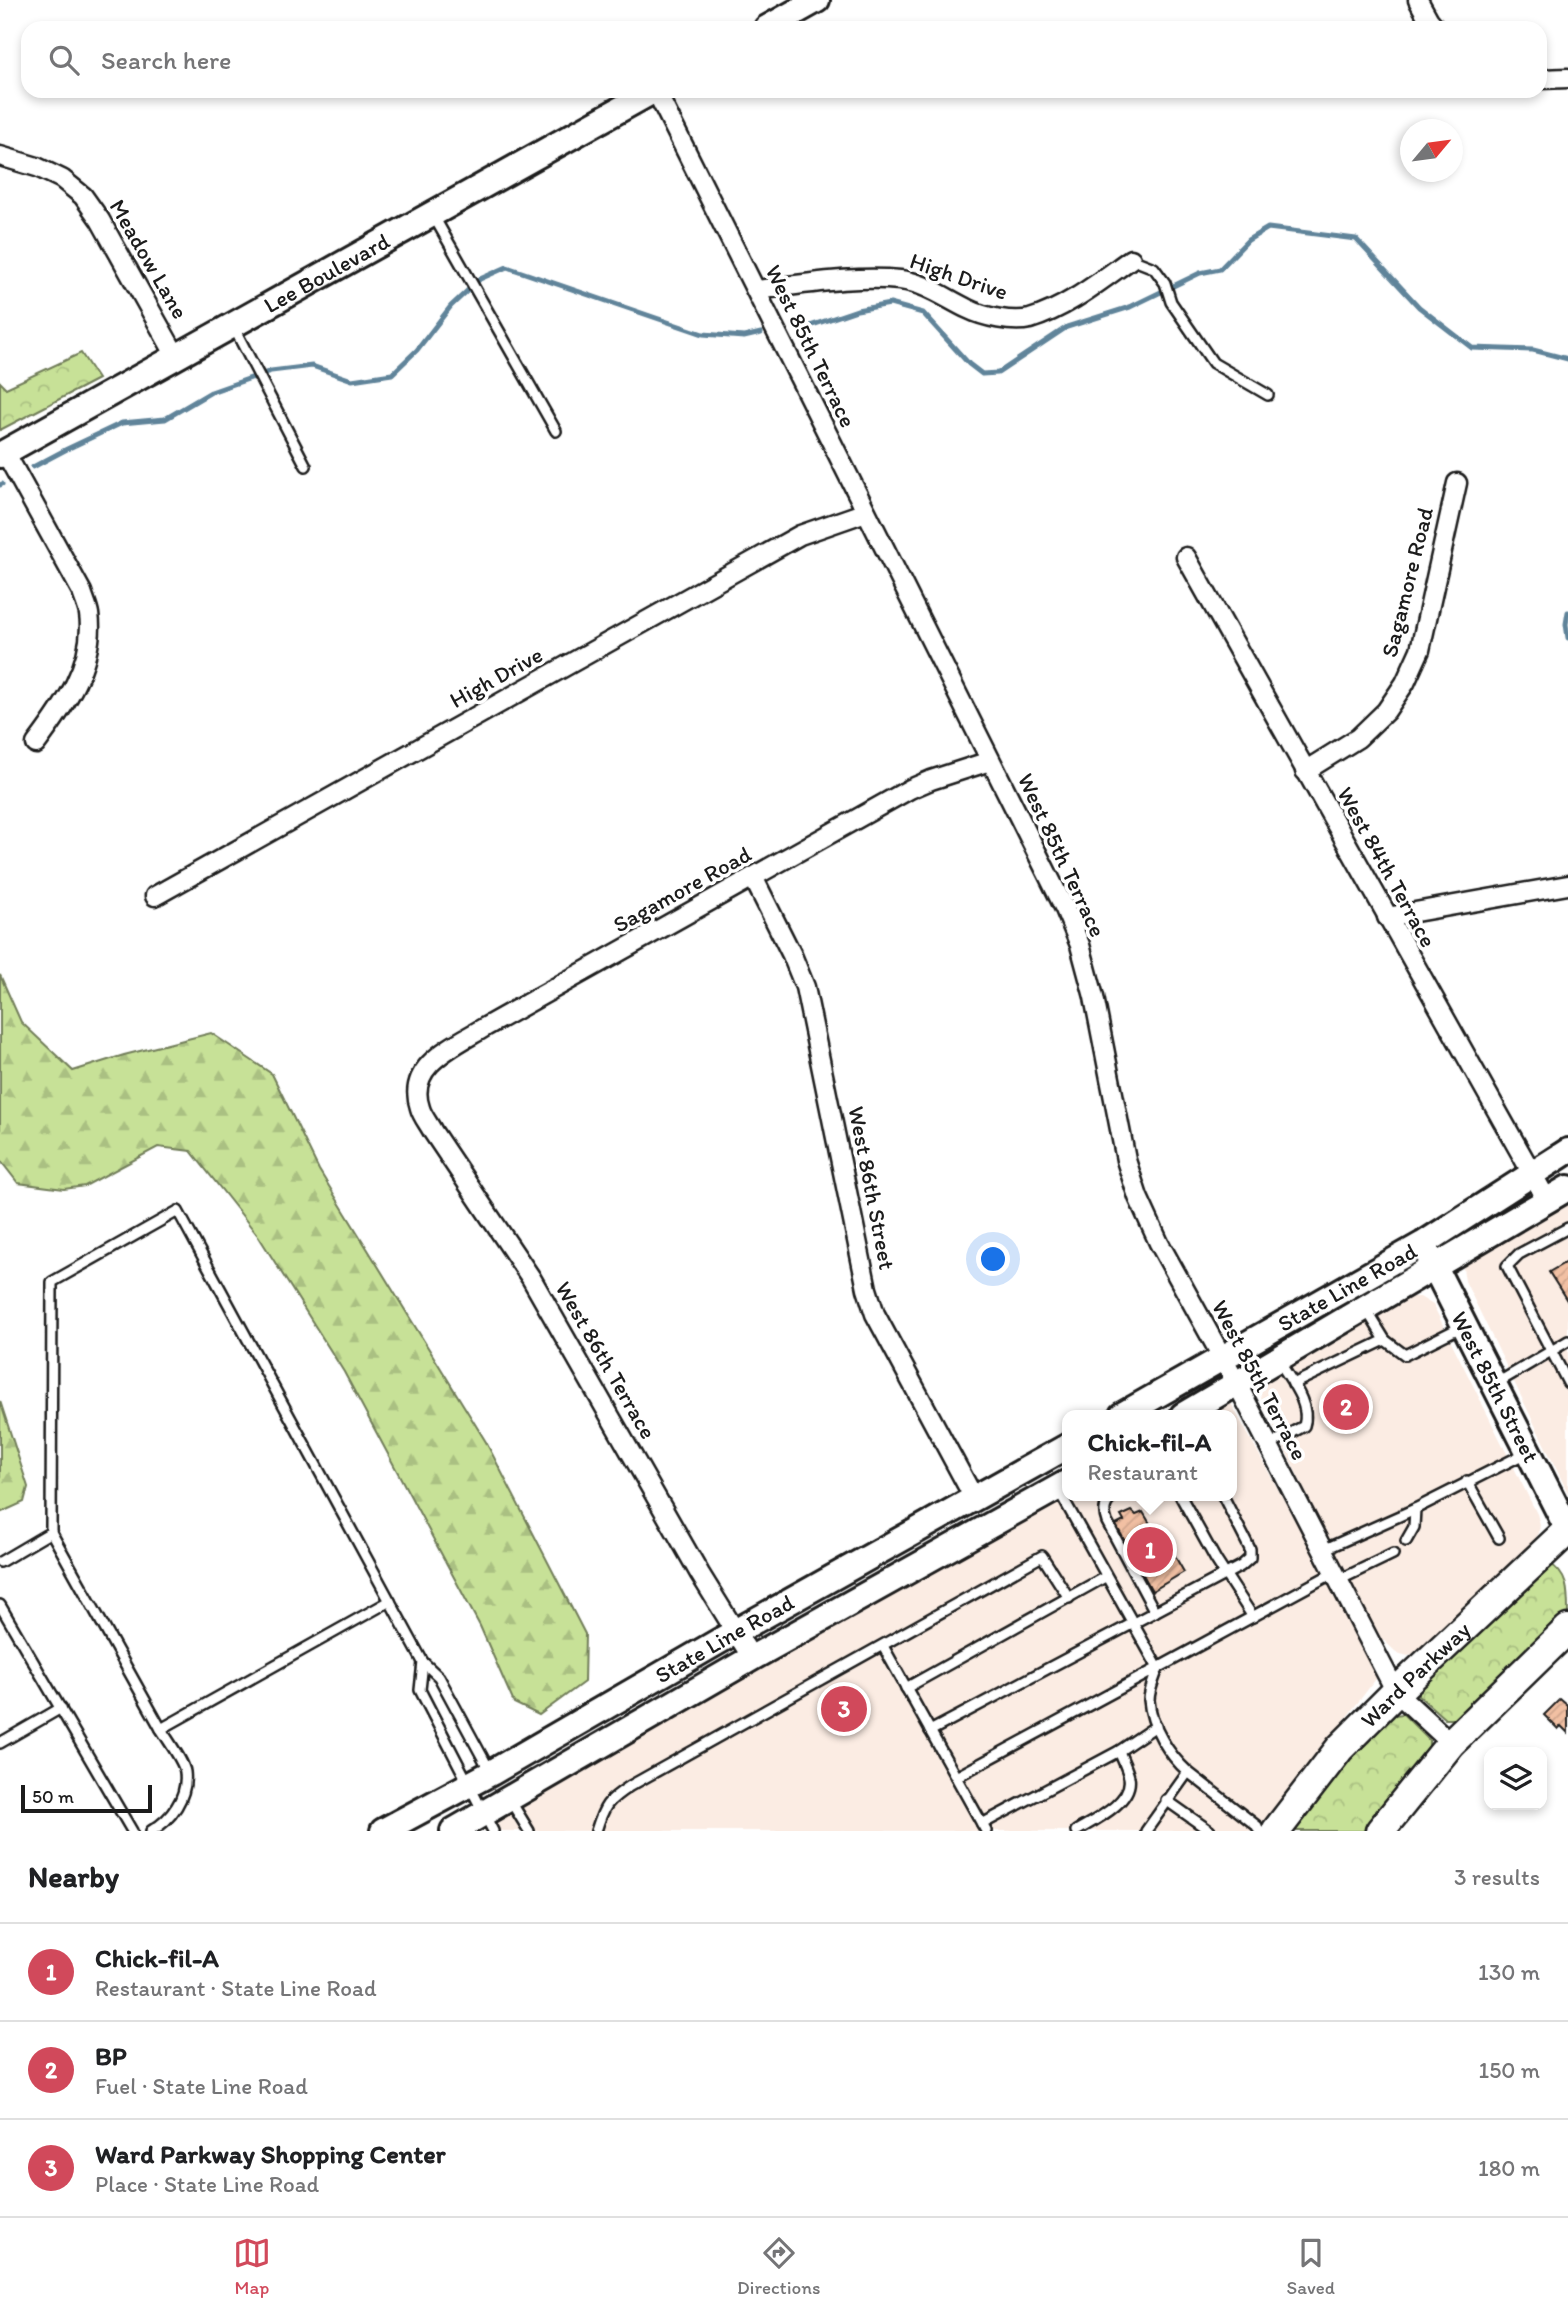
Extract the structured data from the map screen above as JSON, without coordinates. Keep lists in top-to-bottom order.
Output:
{
  "streets": {
    "main road": [
      "Lee Boulevard",
      "State Line Road",
      "West 85th Street",
      "Ward Parkway"
    ],
    "street": [
      "Meadow Lane",
      "High Drive",
      "West 85th Terrace",
      "Sagamore Road",
      "West 84th Terrace",
      "West 86th Street",
      "West 86th Terrace"
    ]
  },
  "crossings": [
    ["Meadow Lane", "Lee Boulevard"],
    ["High Drive", "West 85th Terrace"],
    ["West 85th Terrace", "Sagamore Road"],
    ["West 85th Terrace", "State Line Road"],
    ["West 85th Terrace", "Ward Parkway"],
    ["Sagamore Road", "West 84th Terrace"],
    ["Sagamore Road", "West 86th Street"],
    ["Sagamore Road", "West 86th Terrace"],
    ["West 84th Terrace", "State Line Road"],
    ["West 86th Street", "State Line Road"],
    ["State Line Road", "West 86th Terrace"],
    ["State Line Road", "West 85th Street"],
    ["West 85th Street", "Ward Parkway"]
  ],
  "scale_bar": "50 m",
  "north": "top right",
  "page": {
    "search": "Search here",
    "pins": ["2", "1", "3"],
    "popup": ["Chick-fil-A", "Restaurant"],
    "scale": "50 m",
    "heading": ["Nearby", "3 results"],
    "list": [
      {
        "mark": "1",
        "name": "Chick-fil-A",
        "note": "Restaurant · State Line Road",
        "value": "130 m"
      },
      {
        "mark": "2",
        "name": "BP",
        "note": "Fuel · State Line Road",
        "value": "150 m"
      },
      {
        "mark": "3",
        "name": "Ward Parkway Shopping Center",
        "note": "Place · State Line Road",
        "value": "180 m"
      }
    ],
    "nav": ["Map", "Directions", "Saved"]
  }
}
